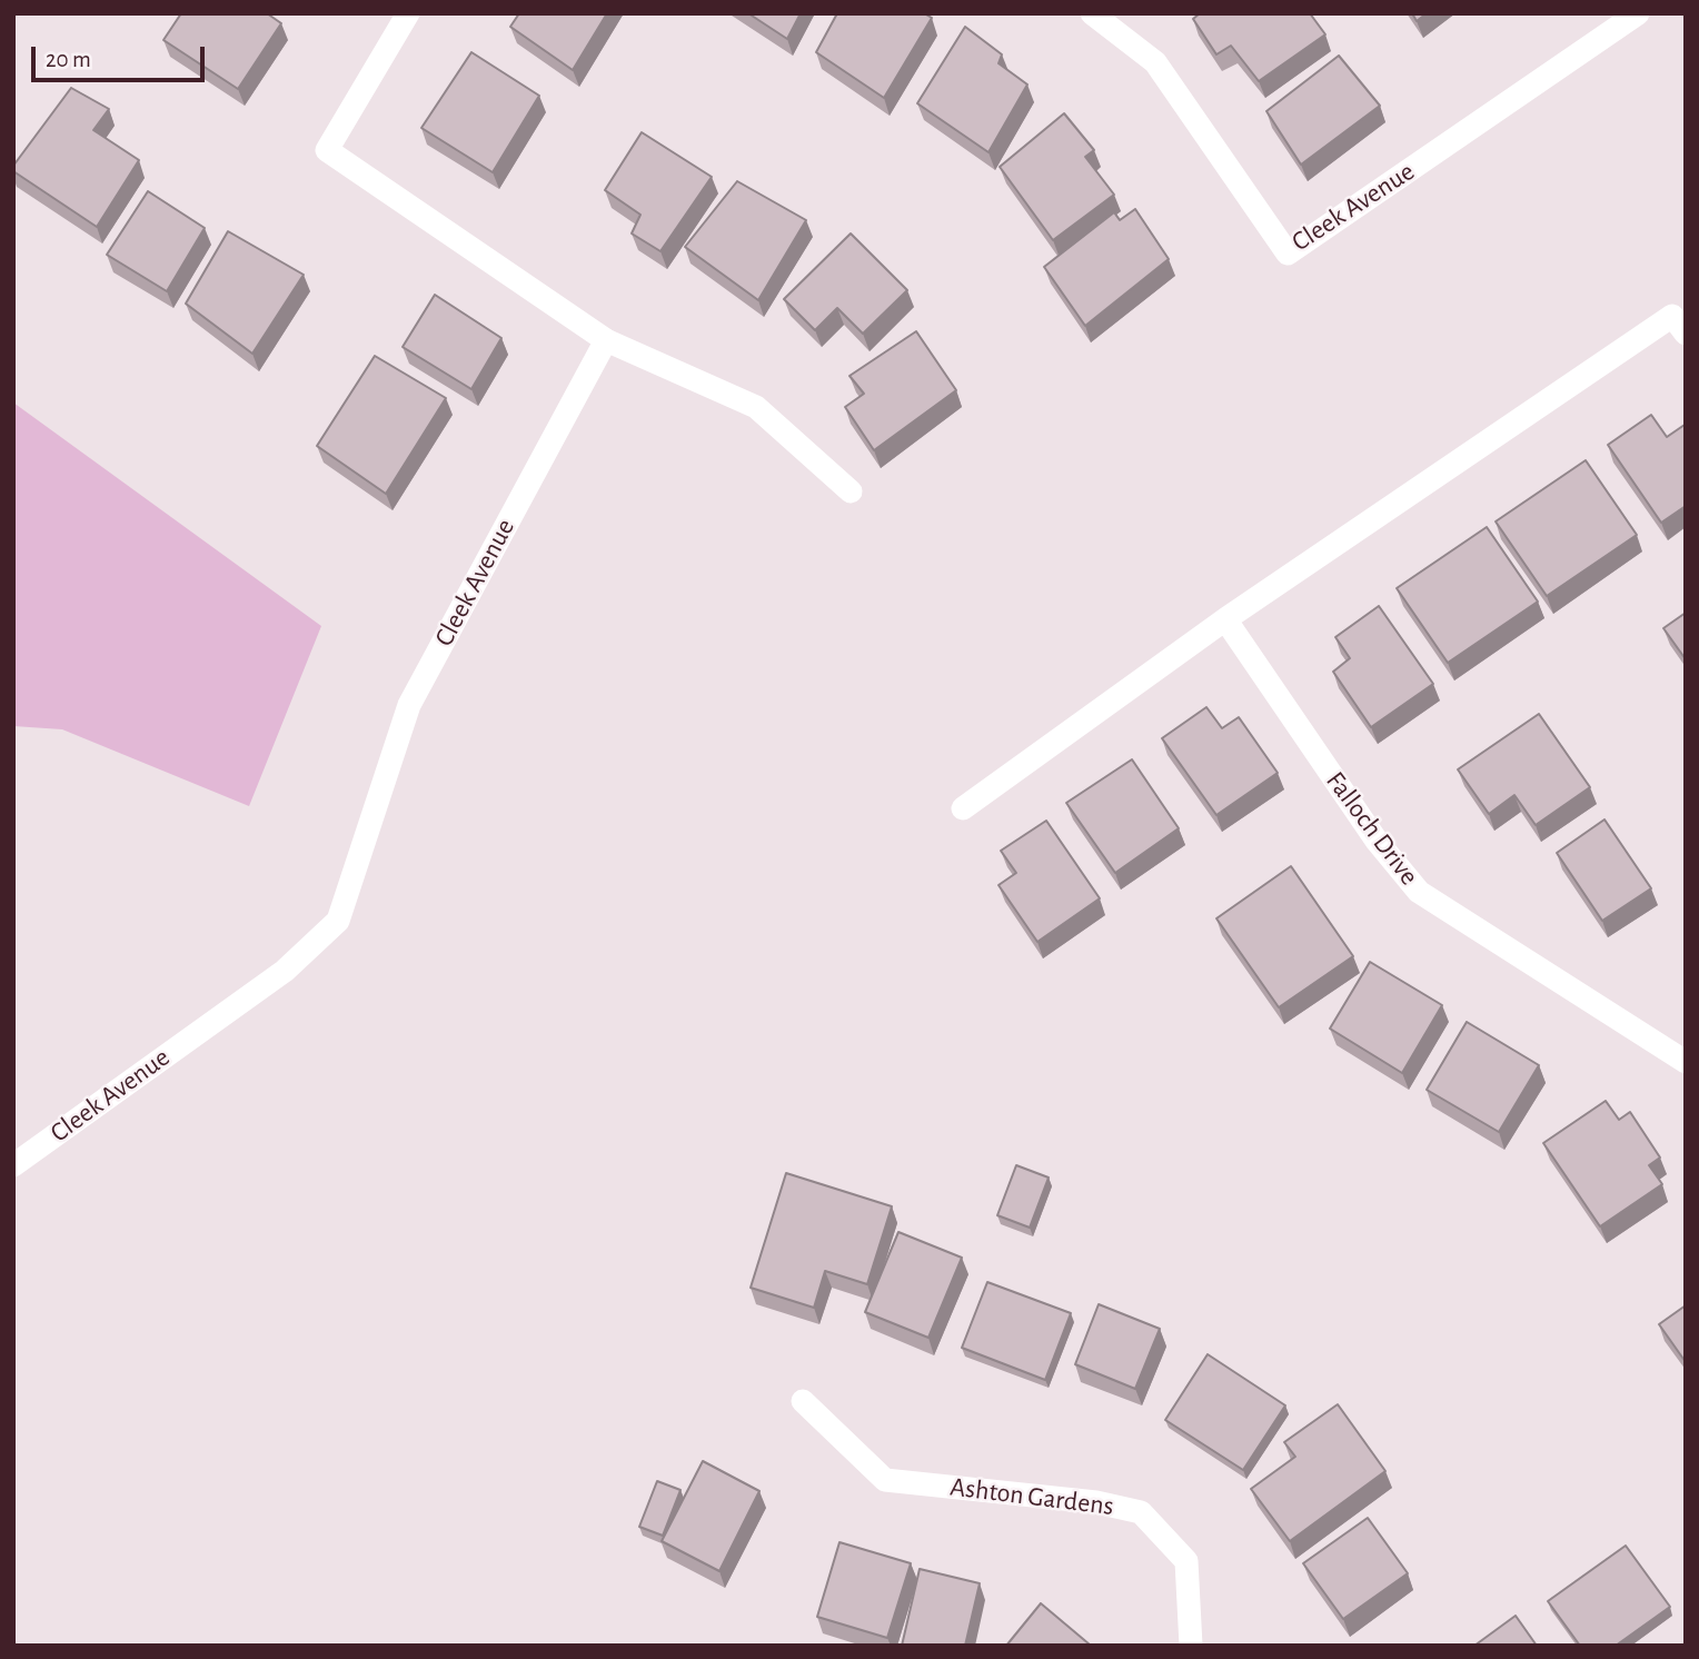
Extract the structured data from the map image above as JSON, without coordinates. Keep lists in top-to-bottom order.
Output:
{
  "streets": {
    "street": ["Cleek Avenue", "Falloch Drive", "Ashton Gardens"]
  },
  "scale_bar": "20 m"
}
